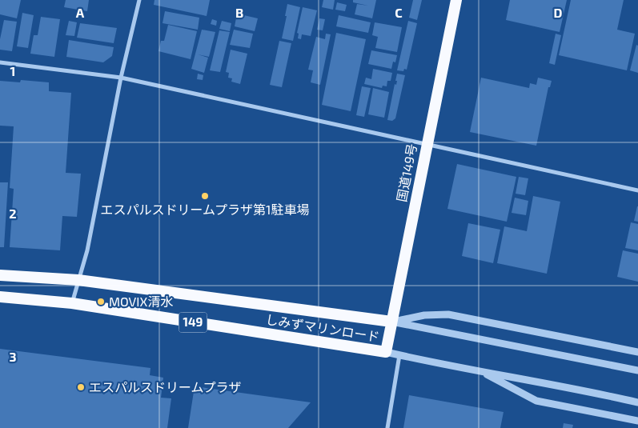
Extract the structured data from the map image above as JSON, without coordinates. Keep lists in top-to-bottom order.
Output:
{
  "streets": {
    "highway": ["国道149号", "149", "しみずマリンロード"]
  },
  "crossings": [
    ["国道149号", "149"],
    ["国道149号", "しみずマリンロード"],
    ["149", "しみずマリンロード"]
  ],
  "places": ["エスパルスドリームプラザ第1駐車場", "MOVIX清水", "エスパルスドリームプラザ"],
  "grid": {
    "columns": [
      "A",
      "B",
      "C",
      "D"
    ],
    "rows": ["1", "2", "3"]
  }
}
